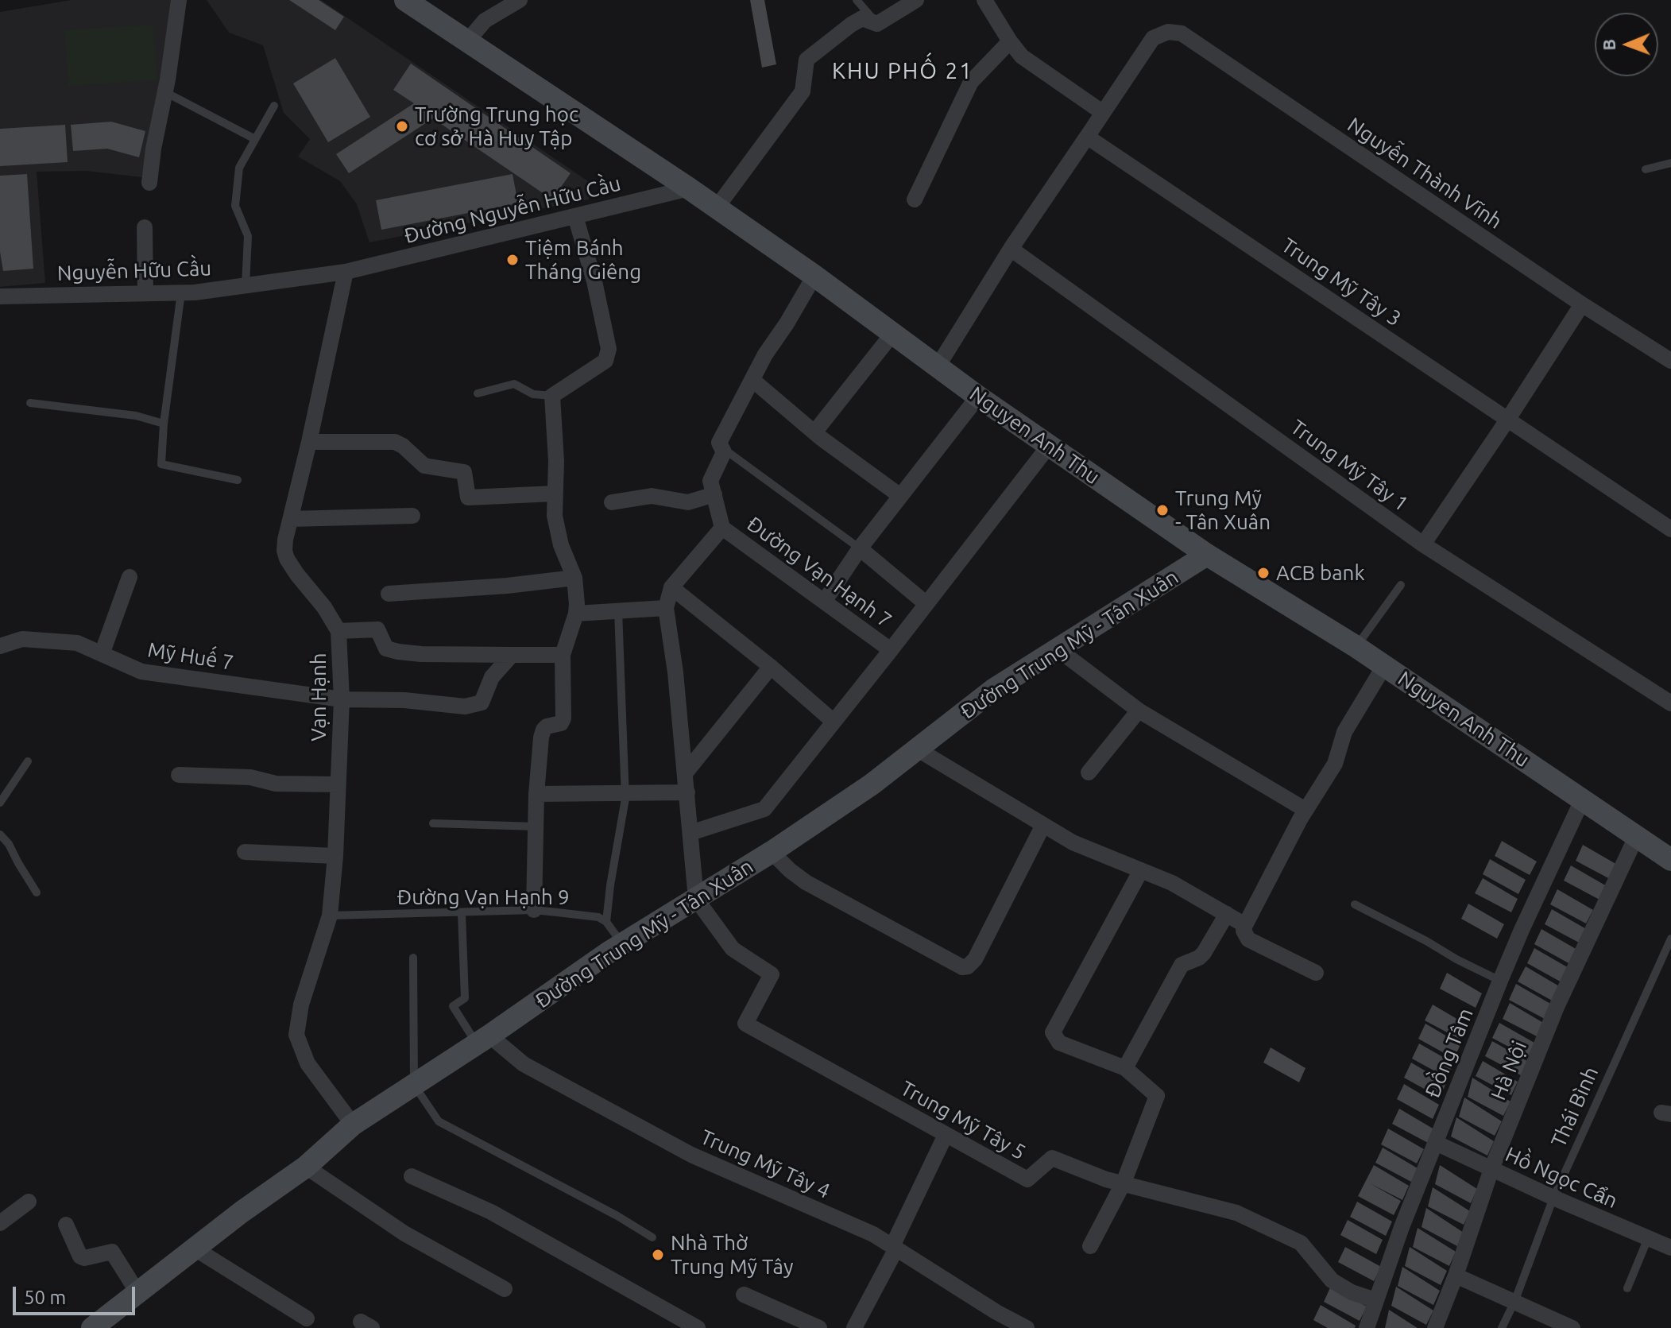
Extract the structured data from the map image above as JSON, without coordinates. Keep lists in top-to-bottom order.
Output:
{
  "streets": {
    "main road": ["Nguyen Anh Thu", "Đường Trung Mỹ - Tân Xuân"],
    "street": [
      "Nguyễn Thành Vĩnh",
      "Đường Nguyễn Hữu Cầu",
      "Nguyễn Hữu Cầu",
      "Trung Mỹ Tây 3",
      "Trung Mỹ Tây 1",
      "Đường Vạn Hạnh 7",
      "Mỹ Huế 7",
      "Vạn Hạnh",
      "Đồng Tâm",
      "Hà Nội",
      "Trung Mỹ Tây 5",
      "Trung Mỹ Tây 4",
      "Hồ Ngọc Cẩn"
    ],
    "lane": ["Đường Vạn Hạnh 9", "Thái Bình"]
  },
  "crossings": [
    ["Đường Nguyễn Hữu Cầu", "Nguyễn Hữu Cầu"],
    ["Đường Nguyễn Hữu Cầu", "Nguyen Anh Thu"],
    ["Đường Nguyễn Hữu Cầu", "Vạn Hạnh"],
    ["Nguyễn Hữu Cầu", "Vạn Hạnh"],
    ["Nguyen Anh Thu", "Đường Trung Mỹ - Tân Xuân"],
    ["Nguyen Anh Thu", "Đồng Tâm"],
    ["Nguyen Anh Thu", "Hà Nội"],
    ["Đường Trung Mỹ - Tân Xuân", "Vạn Hạnh"],
    ["Đường Trung Mỹ - Tân Xuân", "Trung Mỹ Tây 5"],
    ["Đường Trung Mỹ - Tân Xuân", "Trung Mỹ Tây 4"],
    ["Mỹ Huế 7", "Vạn Hạnh"],
    ["Vạn Hạnh", "Đường Vạn Hạnh 9"],
    ["Đồng Tâm", "Trung Mỹ Tây 5"],
    ["Đồng Tâm", "Hồ Ngọc Cẩn"],
    ["Hà Nội", "Hồ Ngọc Cẩn"],
    ["Thái Bình", "Hồ Ngọc Cẩn"]
  ],
  "districts": ["KHU PHỐ 21"],
  "places": [
    "Trường Trung học cơ sở Hà Huy Tập",
    "Tiệm Bánh Tháng Giêng",
    "Trung Mỹ - Tân Xuân",
    "ACB bank",
    "Nhà Thờ Trung Mỹ Tây"
  ],
  "scale_bar": "50 m",
  "north": "left"
}
